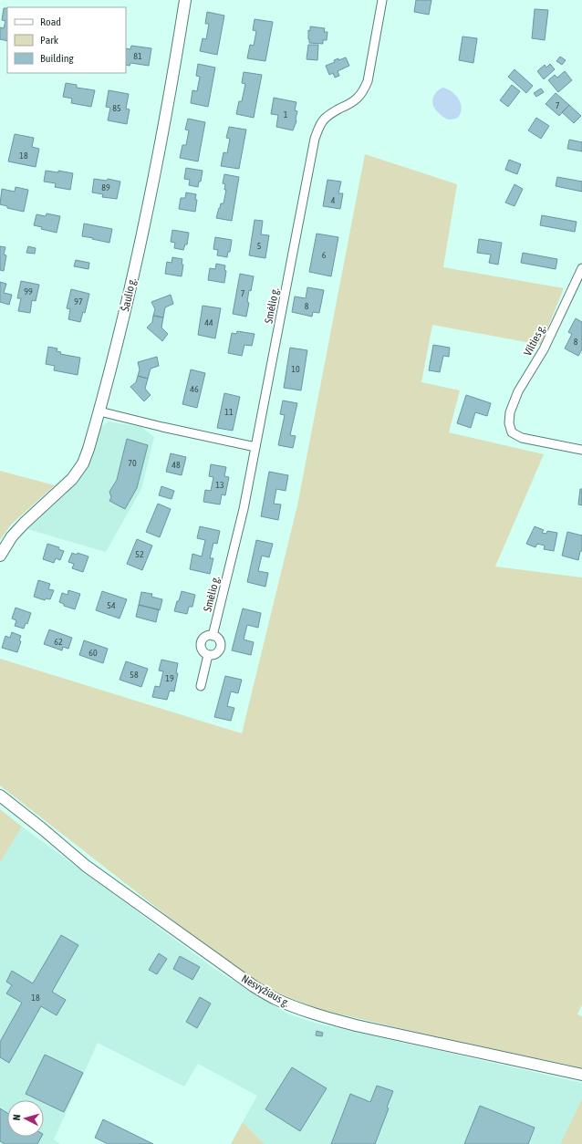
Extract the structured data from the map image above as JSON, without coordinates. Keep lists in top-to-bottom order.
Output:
{
  "streets": {
    "street": [
      "Šaulio g.",
      "Smėlio g.",
      "Vilties g.",
      "Nesvyžiaus g."
    ]
  },
  "house_numbers": [
    "81",
    "7",
    "85",
    "1",
    "18",
    "89",
    "4",
    "5",
    "6",
    "99",
    "7",
    "97",
    "8",
    "44",
    "8",
    "10",
    "46",
    "11",
    "70",
    "48",
    "13",
    "52",
    "54",
    "62",
    "60",
    "58",
    "19",
    "18"
  ],
  "legend": ["Road", "Park", "Building"],
  "north": "left"
}
